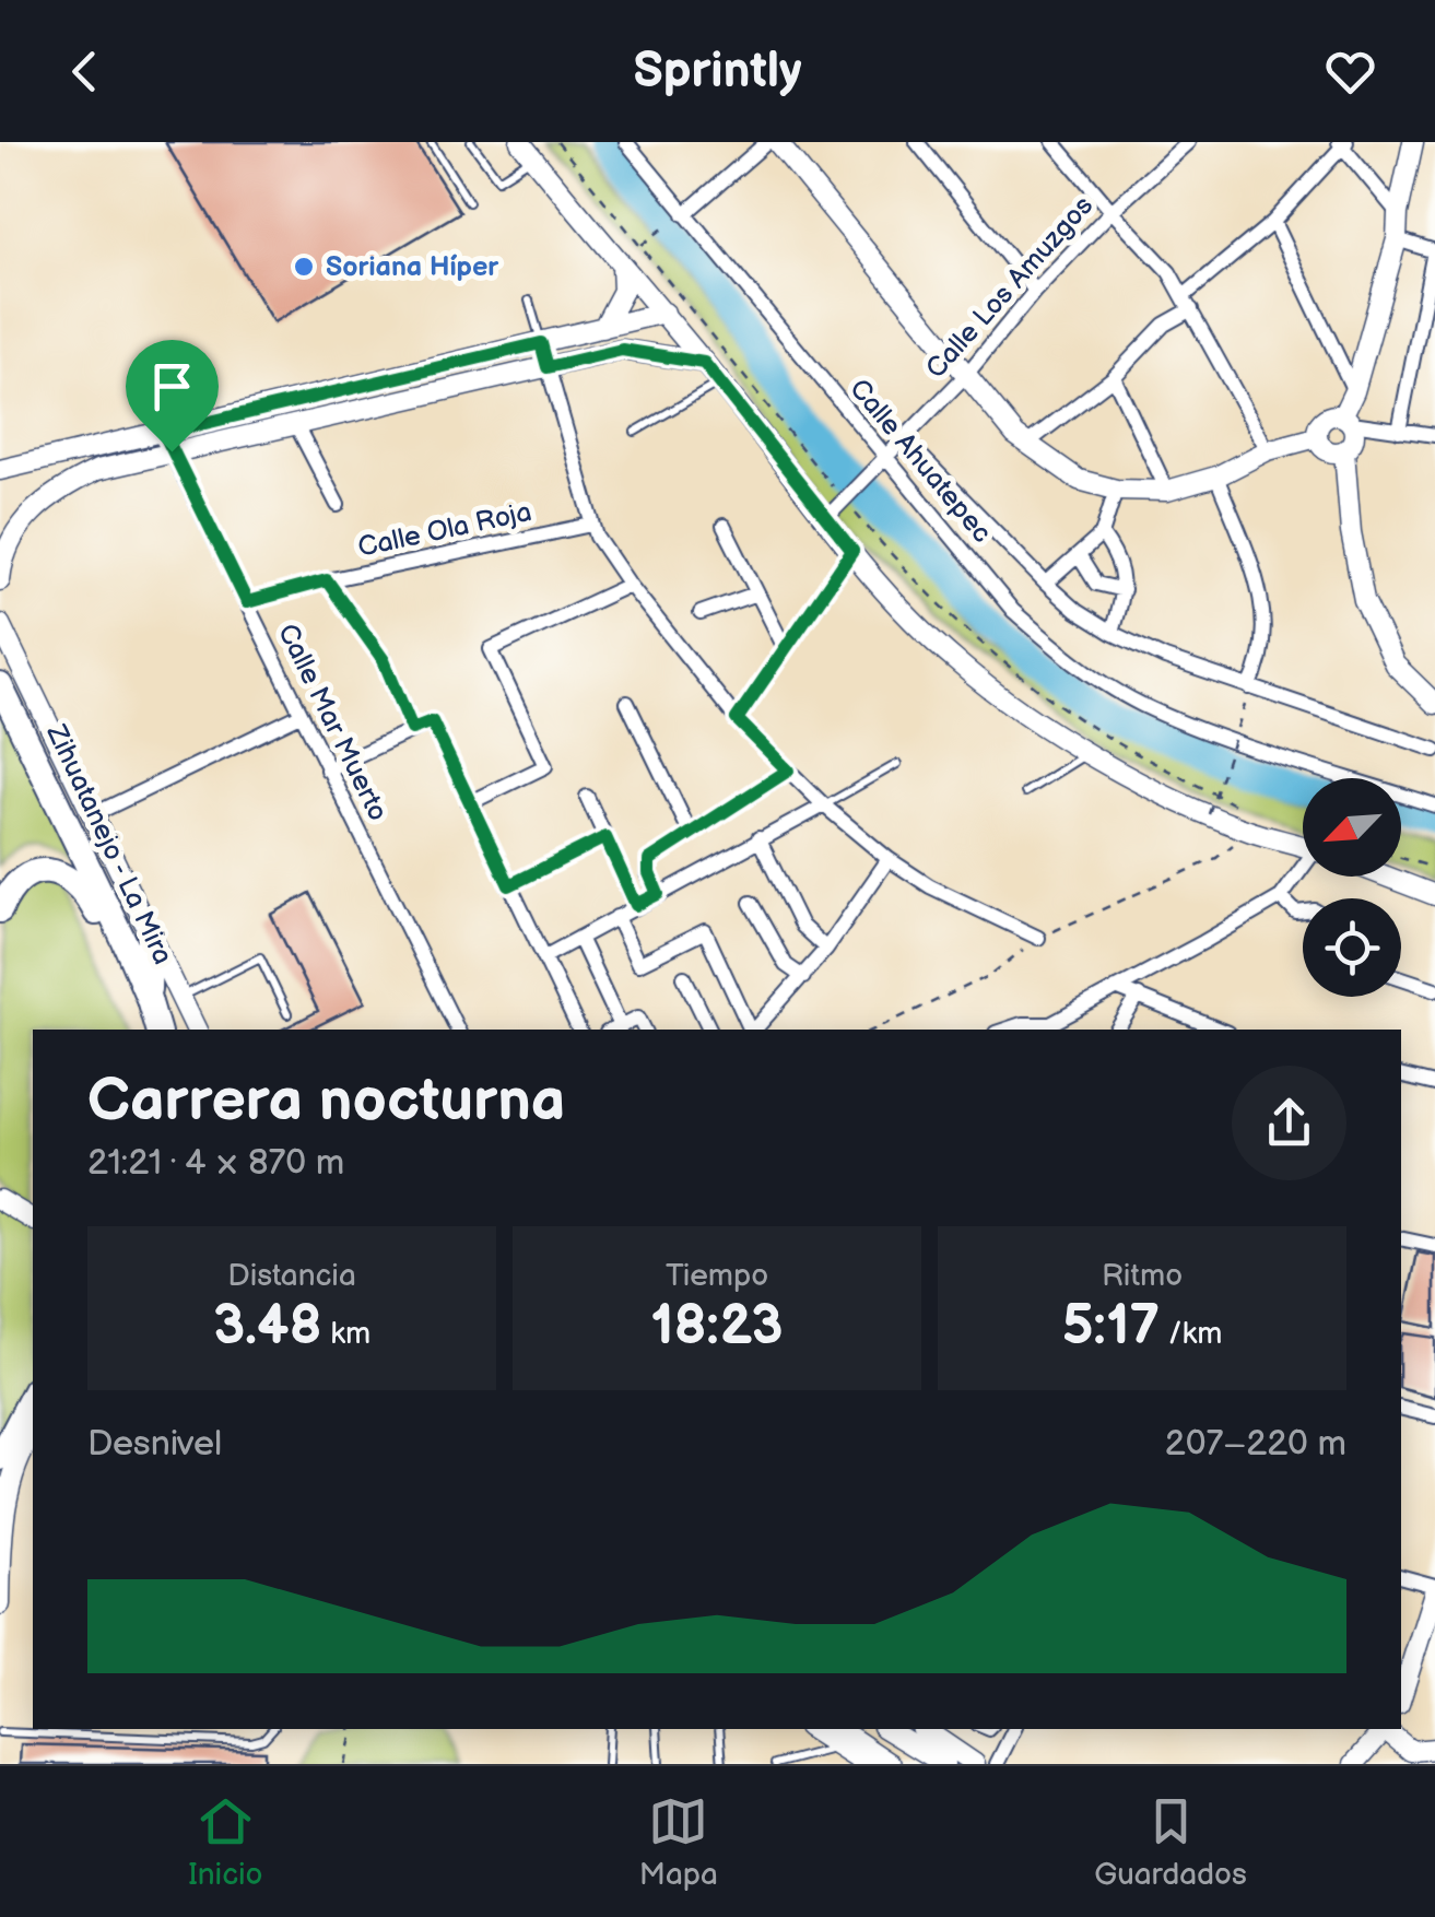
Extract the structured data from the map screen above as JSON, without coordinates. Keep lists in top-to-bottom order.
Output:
{
  "streets": {
    "highway": ["Zihuatanejo - La Mira"],
    "street": [
      "Calle Los Amuzgos",
      "Calle Ahuatepec",
      "Calle Ola Roja",
      "Calle Mar Muerto"
    ]
  },
  "crossings": [
    ["Calle Los Amuzgos", "Calle Ahuatepec"],
    ["Calle Ola Roja", "Calle Mar Muerto"]
  ],
  "places": ["Soriana Híper"],
  "north": "bottom left",
  "page": {
    "header": "Sprintly",
    "heading": ["Carrera nocturna", "21:21 · 4 × 870 m"],
    "stats": [
      ["Distancia", "3.48 km"],
      ["Tiempo", "18:23"],
      ["Ritmo", "5:17 /km"]
    ],
    "chart": ["Desnivel", "207–220 m"],
    "tabs": ["Inicio", "Mapa", "Guardados"]
  }
}
